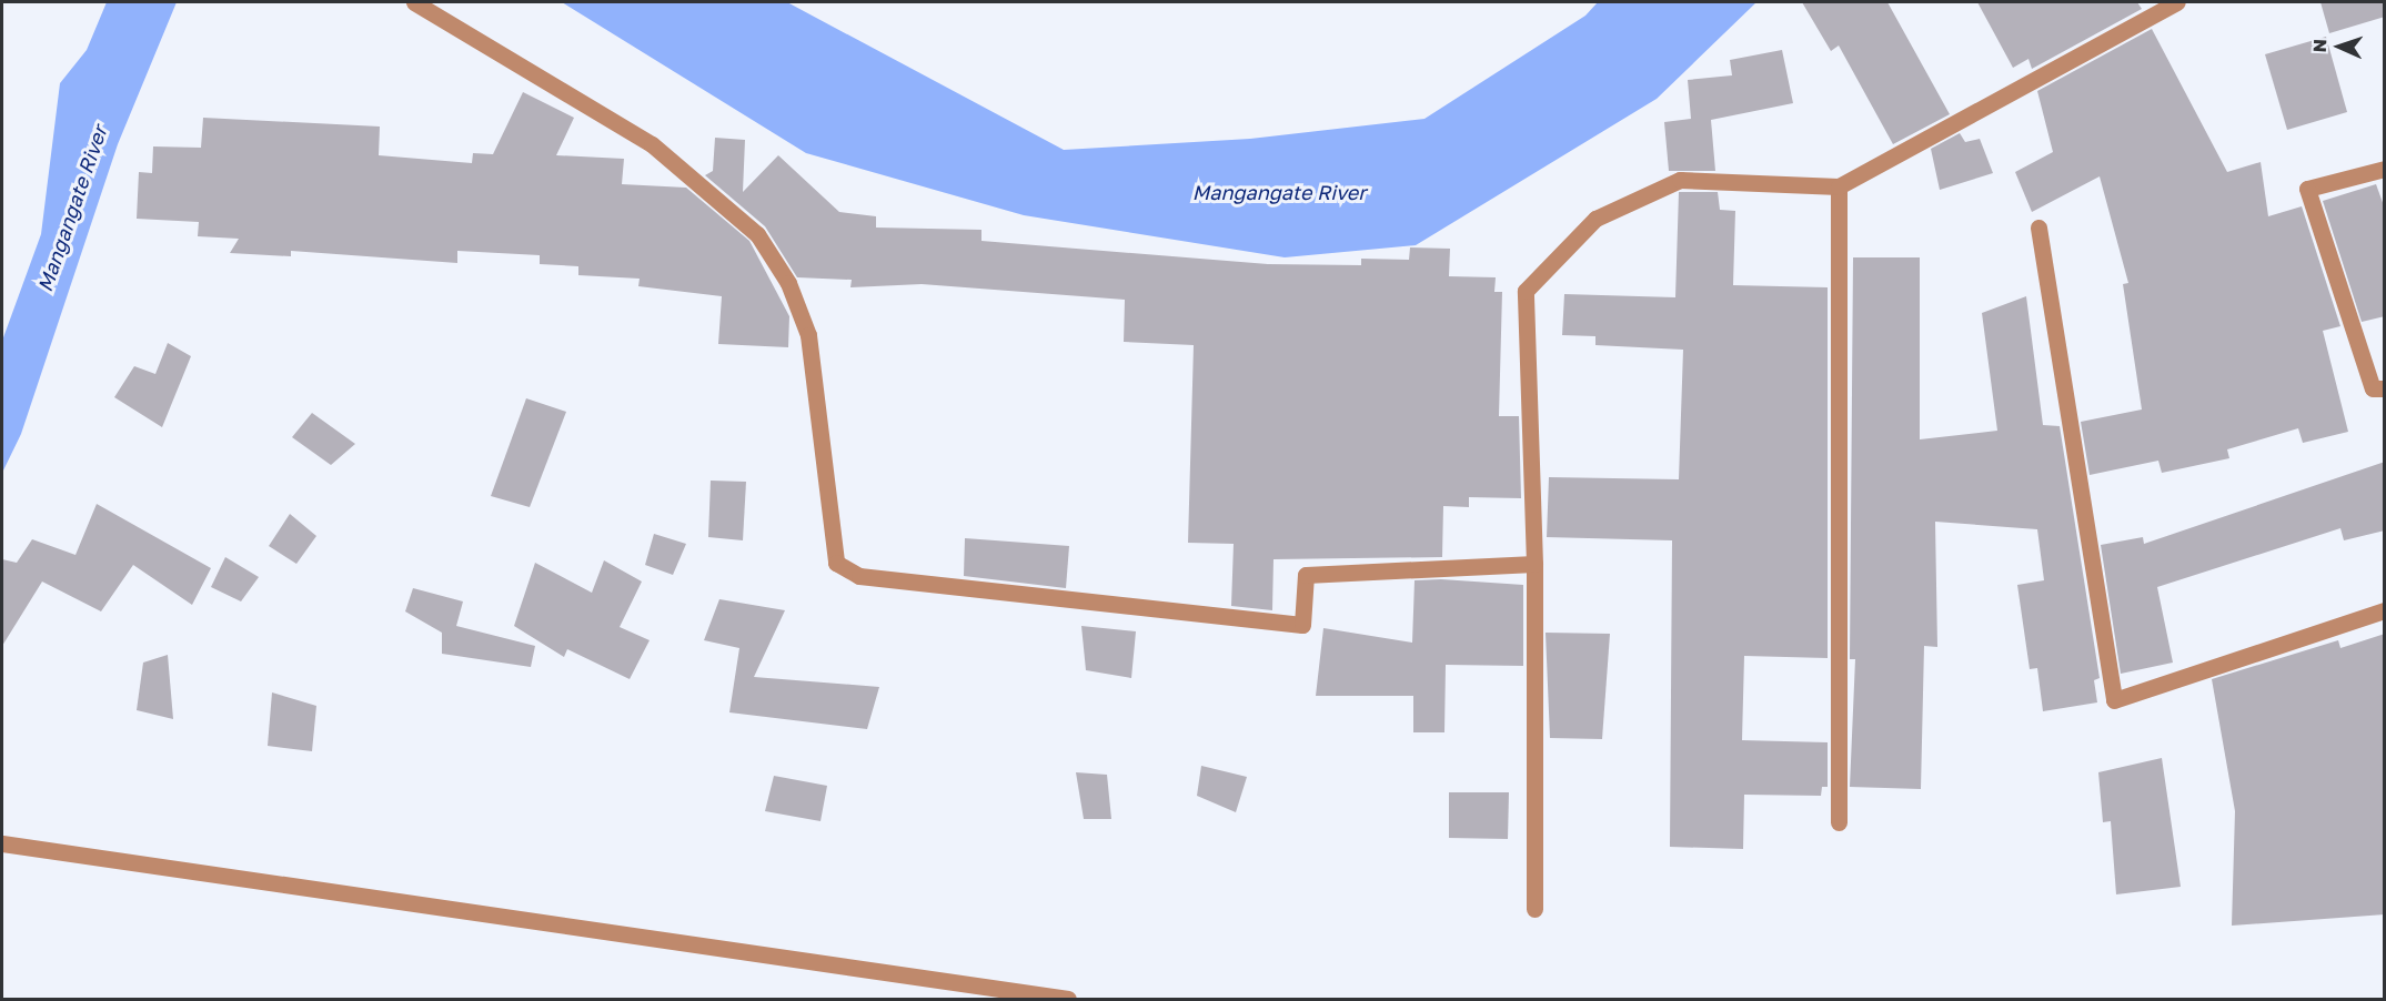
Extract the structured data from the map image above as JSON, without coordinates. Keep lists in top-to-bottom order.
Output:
{
  "water": ["Mangangate River"],
  "north": "left"
}
